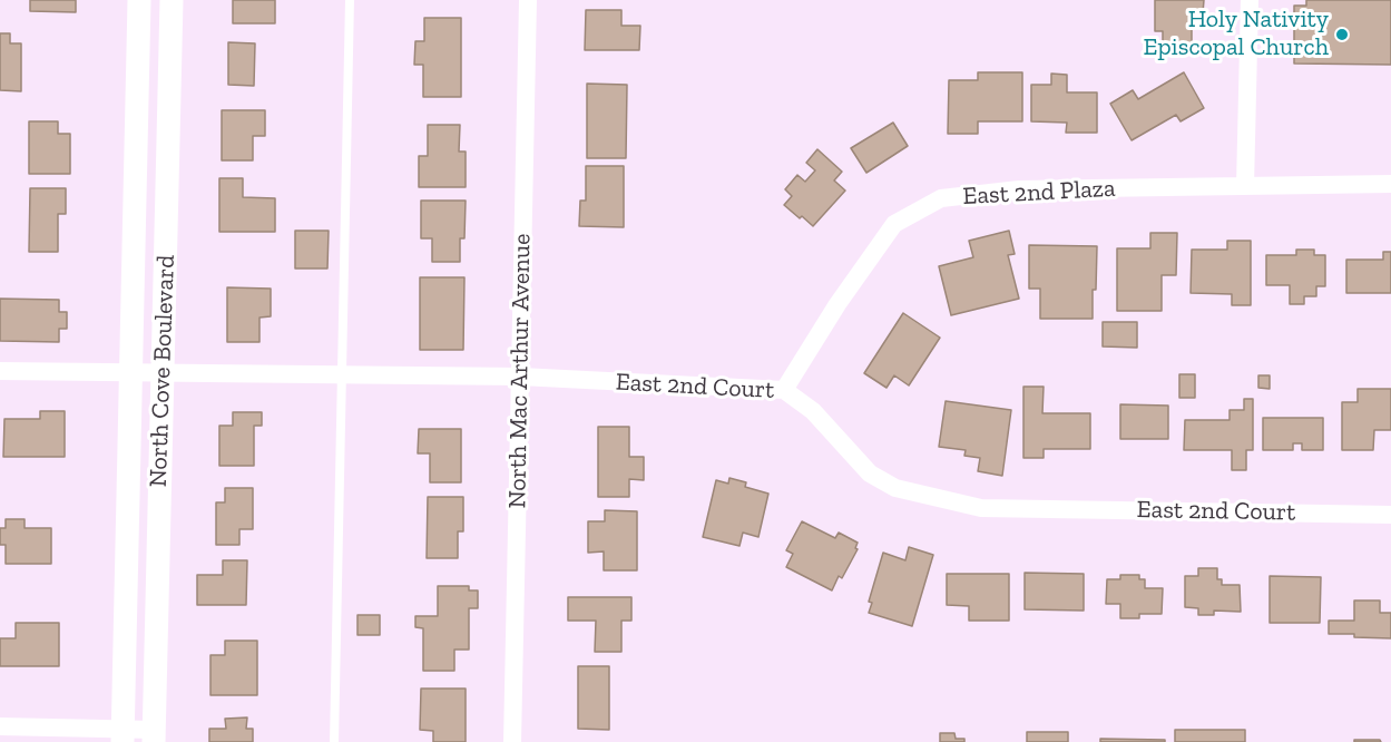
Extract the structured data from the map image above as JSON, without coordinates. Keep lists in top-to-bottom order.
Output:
{
  "streets": {
    "street": [
      "East 2nd Plaza",
      "North Cove Boulevard",
      "North Mac Arthur Avenue",
      "East 2nd Court"
    ]
  },
  "crossings": [
    ["East 2nd Plaza", "East 2nd Court"],
    ["North Cove Boulevard", "East 2nd Court"],
    ["North Mac Arthur Avenue", "East 2nd Court"]
  ],
  "places": ["Holy Nativity Episcopal Church"]
}
